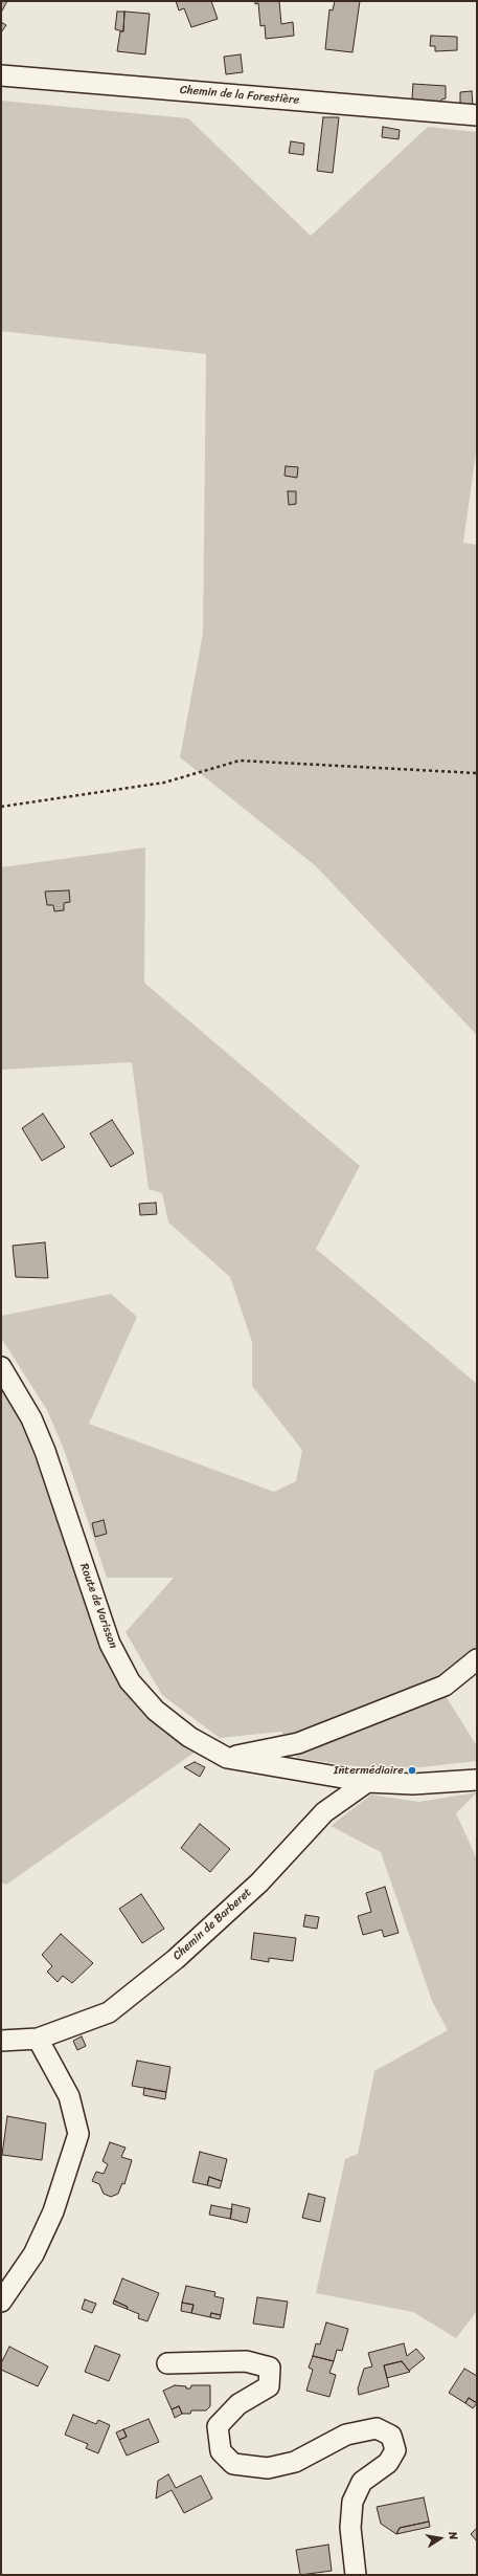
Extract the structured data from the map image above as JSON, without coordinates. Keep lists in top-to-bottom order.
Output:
{
  "streets": {
    "street": ["Chemin de la Forestière", "Route de Varissan", "Chemin de Barberet"]
  },
  "crossings": [
    ["Route de Varissan", "Chemin de Barberet"]
  ],
  "places": ["Intermédiaire"],
  "north": "right"
}
